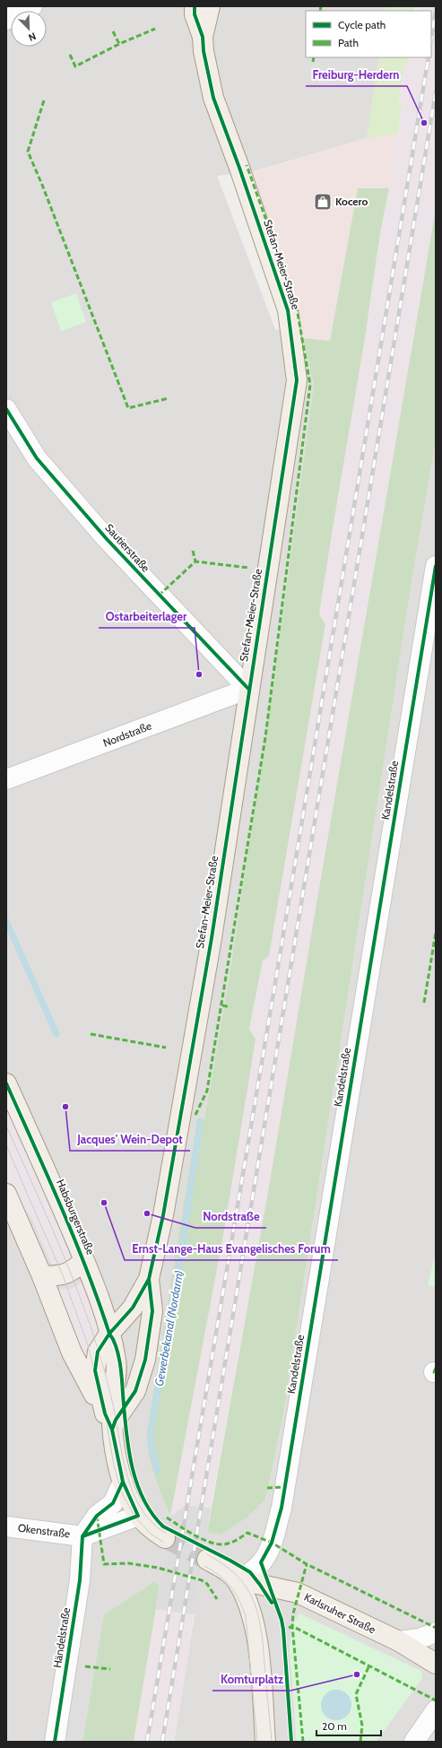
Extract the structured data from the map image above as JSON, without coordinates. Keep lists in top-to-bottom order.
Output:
{
  "streets": {
    "main road": ["Stefan-Meier-Straße", "Habsburgerstraße", "Karlsruher Straße"],
    "street": [
      "Sautierstraße",
      "Nordstraße",
      "Kandelstraße",
      "Okenstraße",
      "Händelstraße"
    ]
  },
  "crossings": [
    ["Stefan-Meier-Straße", "Sautierstraße"],
    ["Stefan-Meier-Straße", "Nordstraße"],
    ["Stefan-Meier-Straße", "Habsburgerstraße"],
    ["Sautierstraße", "Nordstraße"],
    ["Kandelstraße", "Karlsruher Straße"],
    ["Okenstraße", "Händelstraße"]
  ],
  "water": ["Gewerbekanal (Nordarm)"],
  "places": {
    "other": [
      "Freiburg-Herdern",
      "Ostarbeiterlager",
      "Jacques' Wein-Depot",
      "Ernst-Lange-Haus Evangelisches Forum",
      "Nordstraße",
      "Komturplatz"
    ],
    "shop": ["Kocero"]
  },
  "legend": ["Cycle path", "Path"],
  "scale_bar": "20 m",
  "north": "bottom right"
}
